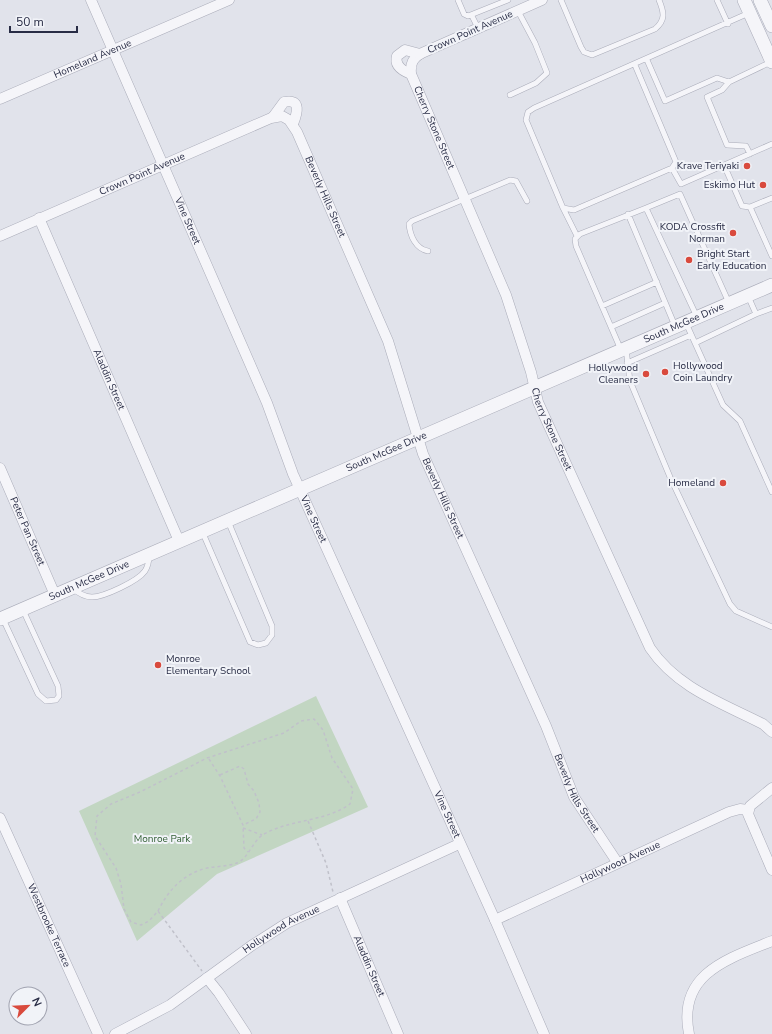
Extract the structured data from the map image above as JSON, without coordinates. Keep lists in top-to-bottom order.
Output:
{
  "streets": {
    "street": [
      "Crown Point Avenue",
      "Homeland Avenue",
      "Cherry Stone Street",
      "Beverly Hills Street",
      "Vine Street",
      "South McGee Drive",
      "Aladdin Street",
      "Peter Pan Street",
      "Hollywood Avenue",
      "Westbrooke Terrace"
    ]
  },
  "crossings": [
    ["Crown Point Avenue", "Cherry Stone Street"],
    ["Crown Point Avenue", "Beverly Hills Street"],
    ["Crown Point Avenue", "Vine Street"],
    ["Crown Point Avenue", "Aladdin Street"],
    ["Homeland Avenue", "Vine Street"],
    ["Cherry Stone Street", "South McGee Drive"],
    ["Beverly Hills Street", "South McGee Drive"],
    ["Beverly Hills Street", "Hollywood Avenue"],
    ["Vine Street", "South McGee Drive"],
    ["Vine Street", "Hollywood Avenue"],
    ["South McGee Drive", "Aladdin Street"],
    ["South McGee Drive", "Peter Pan Street"],
    ["Aladdin Street", "Hollywood Avenue"]
  ],
  "parks": ["Monroe Park"],
  "places": [
    "Krave Teriyaki",
    "Eskimo Hut",
    "KODA Crossfit Norman",
    "Bright Start Early Education",
    "Hollywood Coin Laundry",
    "Hollywood Cleaners",
    "Homeland",
    "Monroe Elementary School"
  ],
  "scale_bar": "50 m",
  "north": "top right"
}
